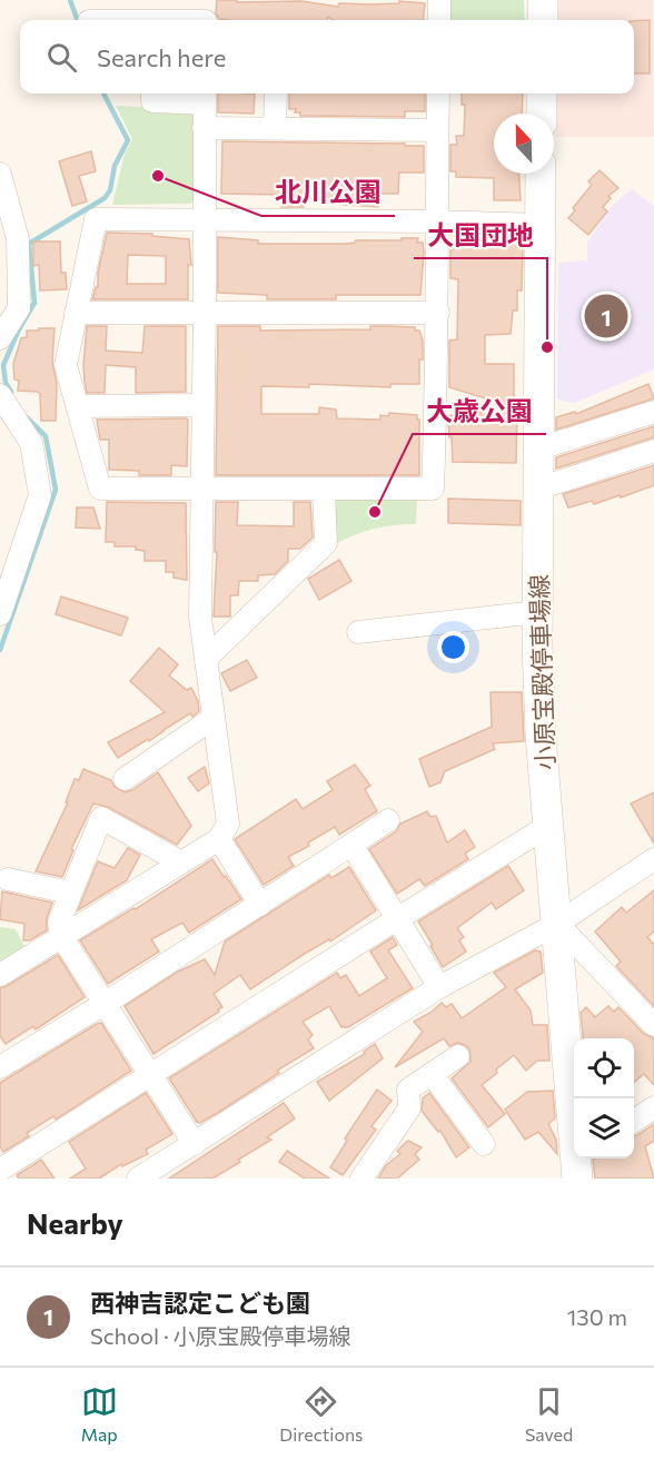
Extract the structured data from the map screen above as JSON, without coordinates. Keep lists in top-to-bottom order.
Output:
{
  "streets": {
    "main road": ["小原宝殿停車場線"]
  },
  "places": ["北川公園", "大国団地", "大歳公園"],
  "north": "top",
  "page": {
    "search": "Search here",
    "pins": "1",
    "heading": "Nearby",
    "list": [
      {
        "mark": "1",
        "name": "西神吉認定こども園",
        "note": "School · 小原宝殿停車場線",
        "value": "130 m"
      }
    ],
    "nav": ["Map", "Directions", "Saved"]
  }
}
